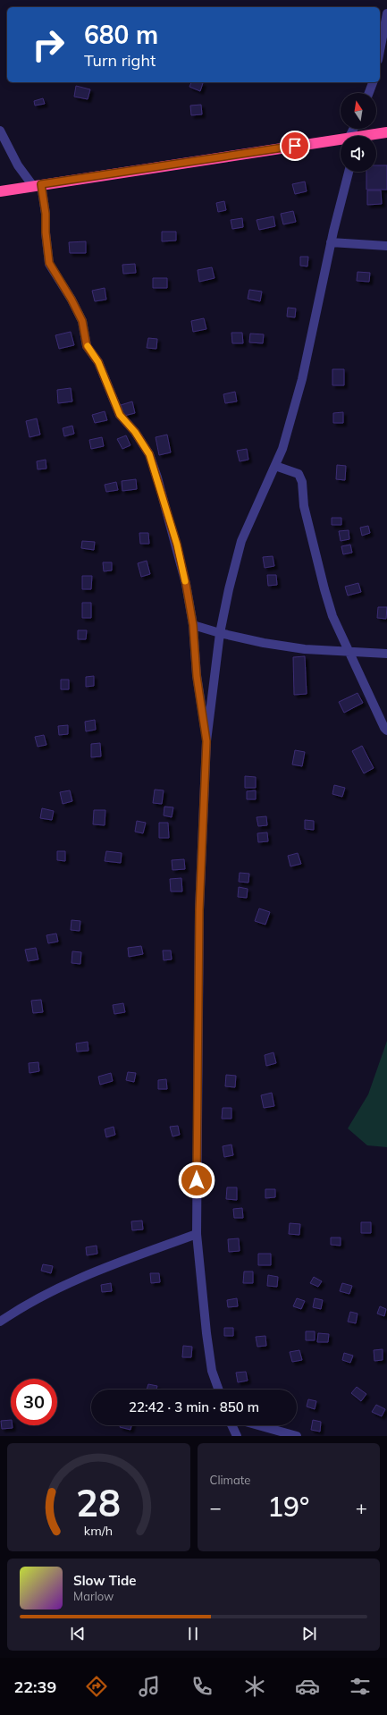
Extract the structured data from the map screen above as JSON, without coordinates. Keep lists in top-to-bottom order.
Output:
{
  "north": "top",
  "page": {
    "turn": ["680 m", "Turn right"],
    "limit": "30",
    "trip": "22:42 · 3 min · 850 m",
    "tile": "Climate",
    "heat": ["−", "19°", "+"],
    "song": ["Slow Tide", "Marlow"],
    "tabs": "22:39",
    "gauge": ["28", "km/h"]
  }
}
